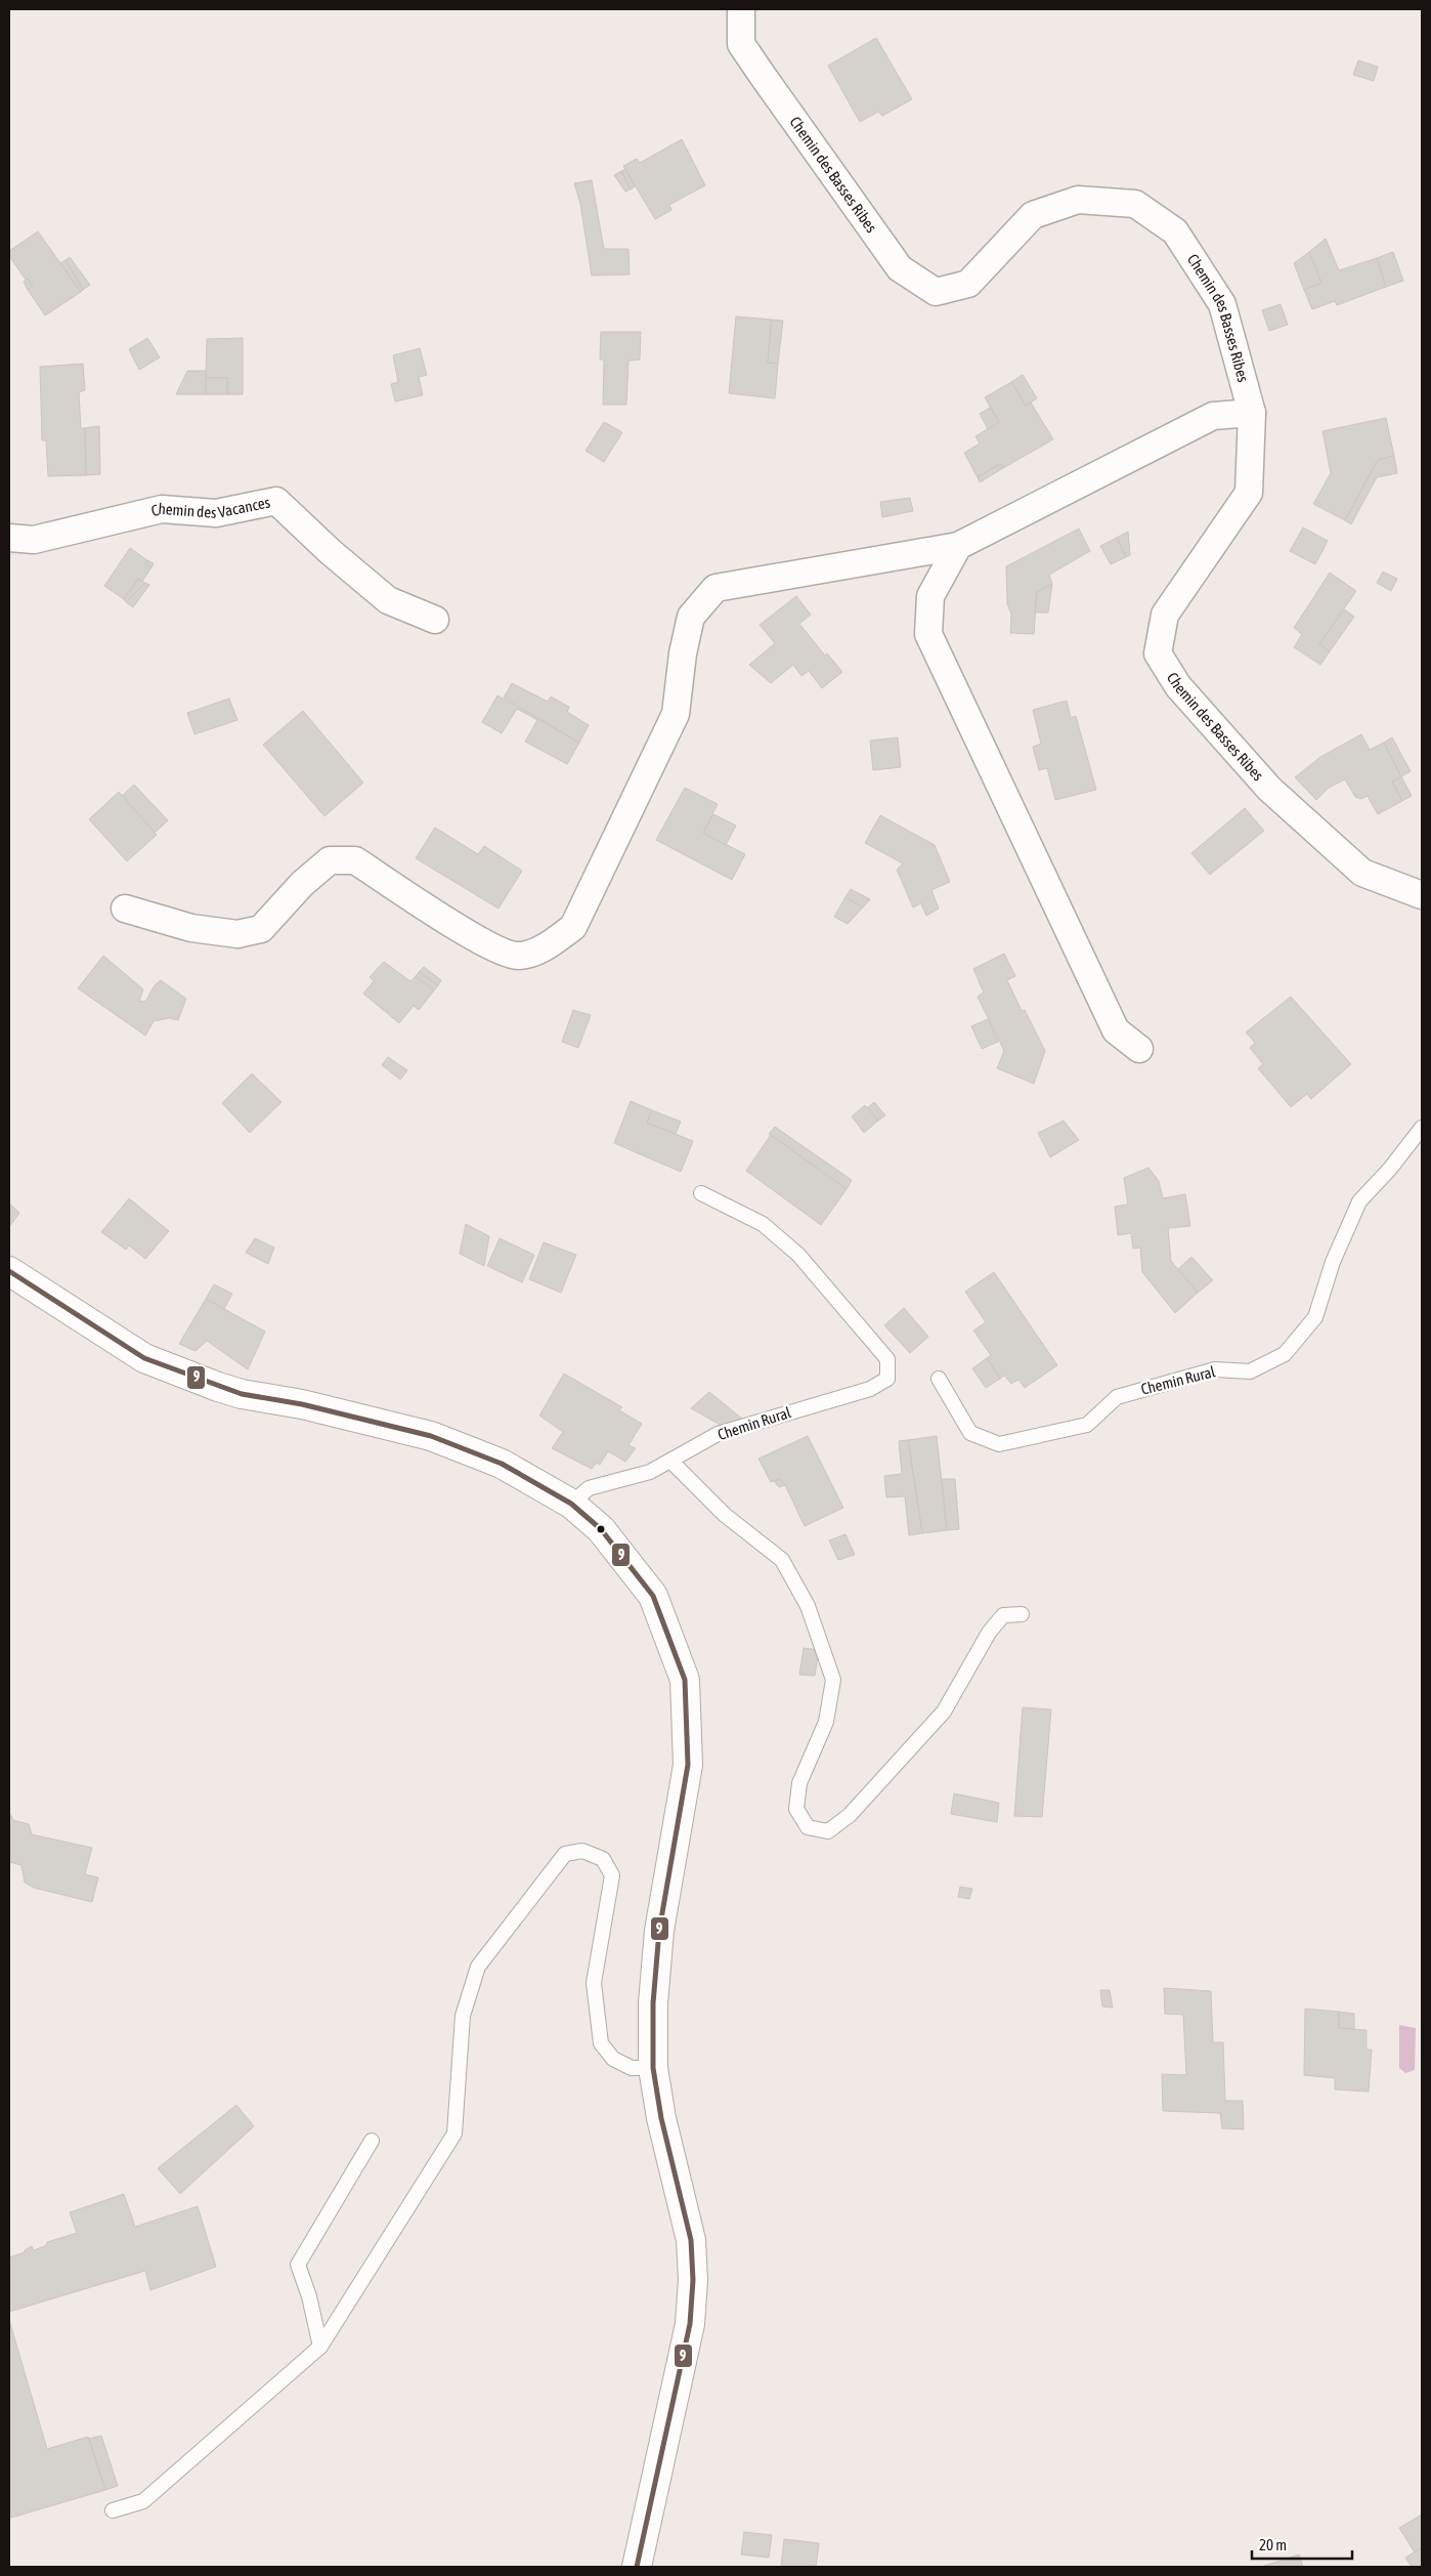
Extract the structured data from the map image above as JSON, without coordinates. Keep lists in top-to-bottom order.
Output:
{
  "streets": {
    "street": ["Chemin des Basses Ribes", "Chemin des Vacances"],
    "lane": ["Chemin Rural"]
  },
  "lines": ["transit line 9"],
  "scale_bar": "20 m"
}
